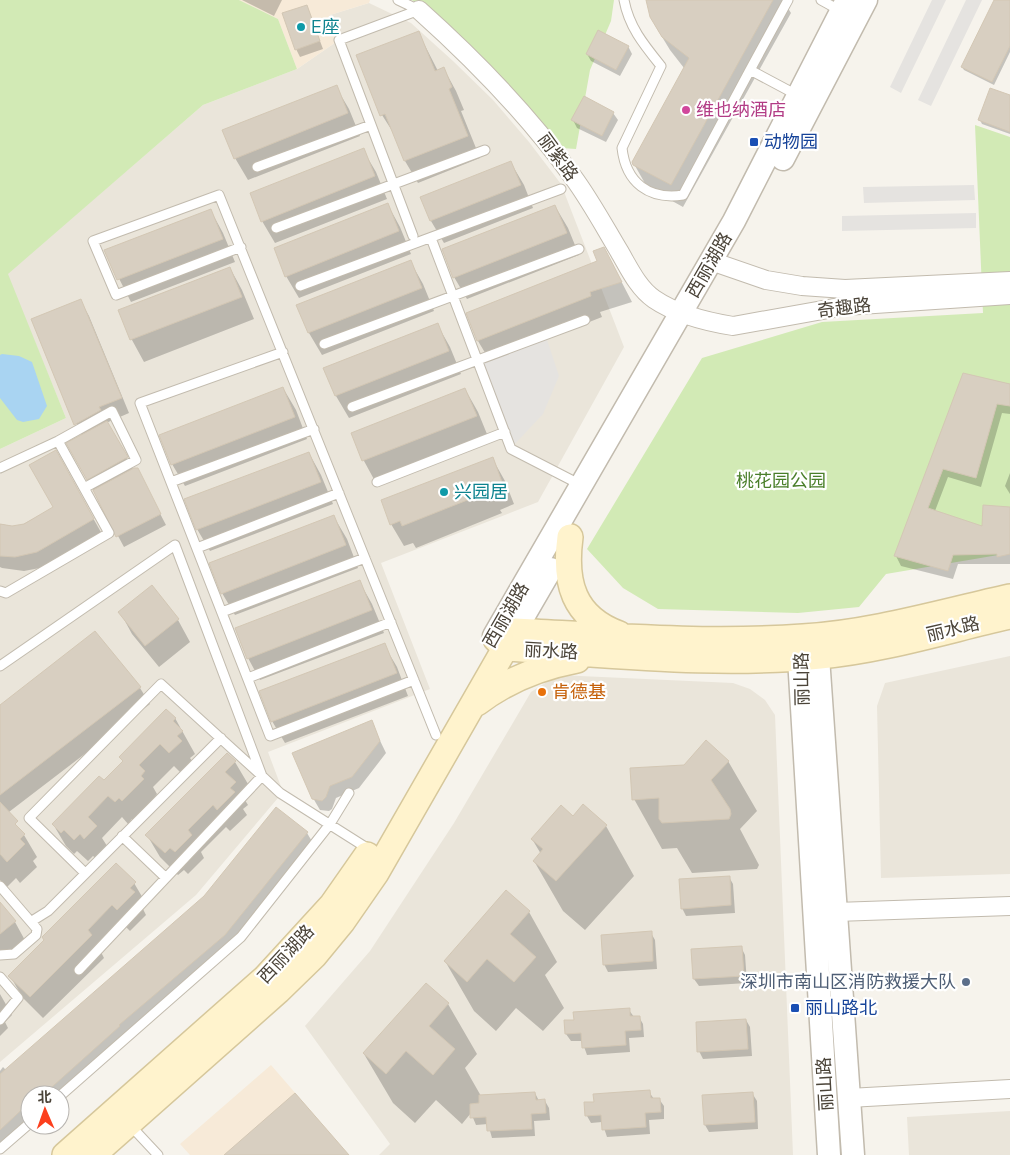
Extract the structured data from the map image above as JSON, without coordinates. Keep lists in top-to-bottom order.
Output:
{
  "streets": {
    "main road": ["西丽湖路", "丽水路"],
    "street": ["丽紫路", "奇趣路", "丽山路"]
  },
  "crossings": [
    ["丽紫路", "西丽湖路"],
    ["丽紫路", "奇趣路"],
    ["西丽湖路", "奇趣路"],
    ["西丽湖路", "丽水路"],
    ["丽水路", "丽山路"]
  ],
  "parks": ["桃花园公园"],
  "places": {
    "other": [
      "E座",
      "维也纳酒店",
      "兴园居",
      "肯德基",
      "深圳市南山区消防救援大队"
    ],
    "transit": ["动物园", "丽山路北"]
  },
  "north": "top"
}
